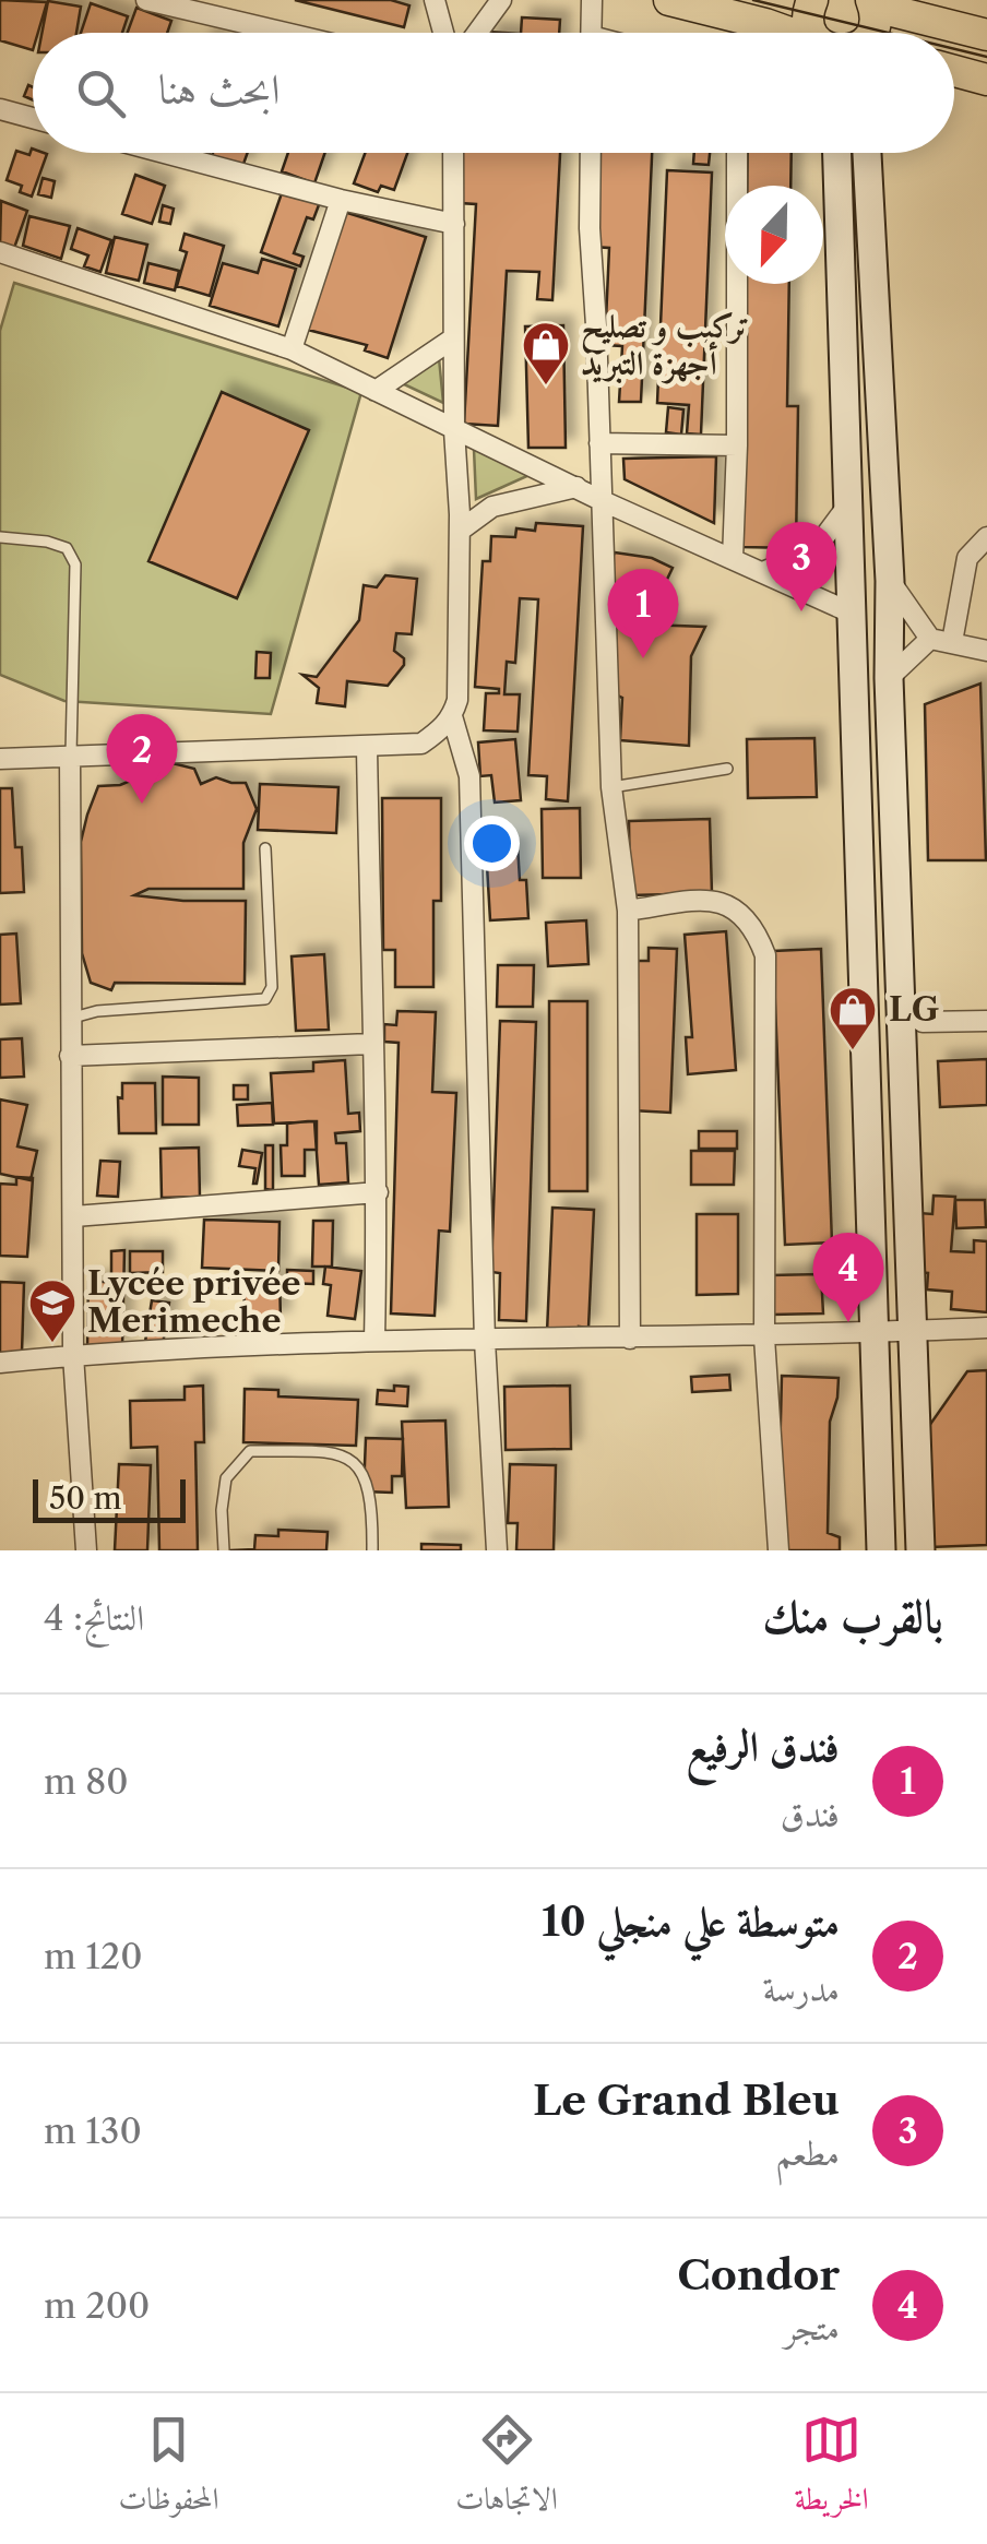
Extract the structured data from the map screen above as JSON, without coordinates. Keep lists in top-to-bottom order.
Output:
{
  "places": {
    "shop": ["تركيب و تصليح أجهزة التبريد", "LG"],
    "school or university": ["Lycée privée Merimeche"]
  },
  "scale_bar": "50 m",
  "north": "bottom",
  "page": {
    "search": "ابحث هنا",
    "pins": [
      "3",
      "1",
      "2",
      "4"
    ],
    "scale": "50 m",
    "heading": ["بالقرب منك", "النتائج: 4"],
    "list": [
      {
        "mark": "1",
        "name": "فندق الرفيع",
        "note": "فندق",
        "value": "80 m"
      },
      {
        "mark": "2",
        "name": "متوسطة علي منجلي 10",
        "note": "مدرسة",
        "value": "120 m"
      },
      {
        "mark": "3",
        "name": "Le Grand Bleu",
        "note": "مطعم",
        "value": "130 m"
      },
      {
        "mark": "4",
        "name": "Condor",
        "note": "متجر",
        "value": "200 m"
      }
    ],
    "nav": ["الخريطة", "الاتجاهات", "المحفوظات"]
  }
}
